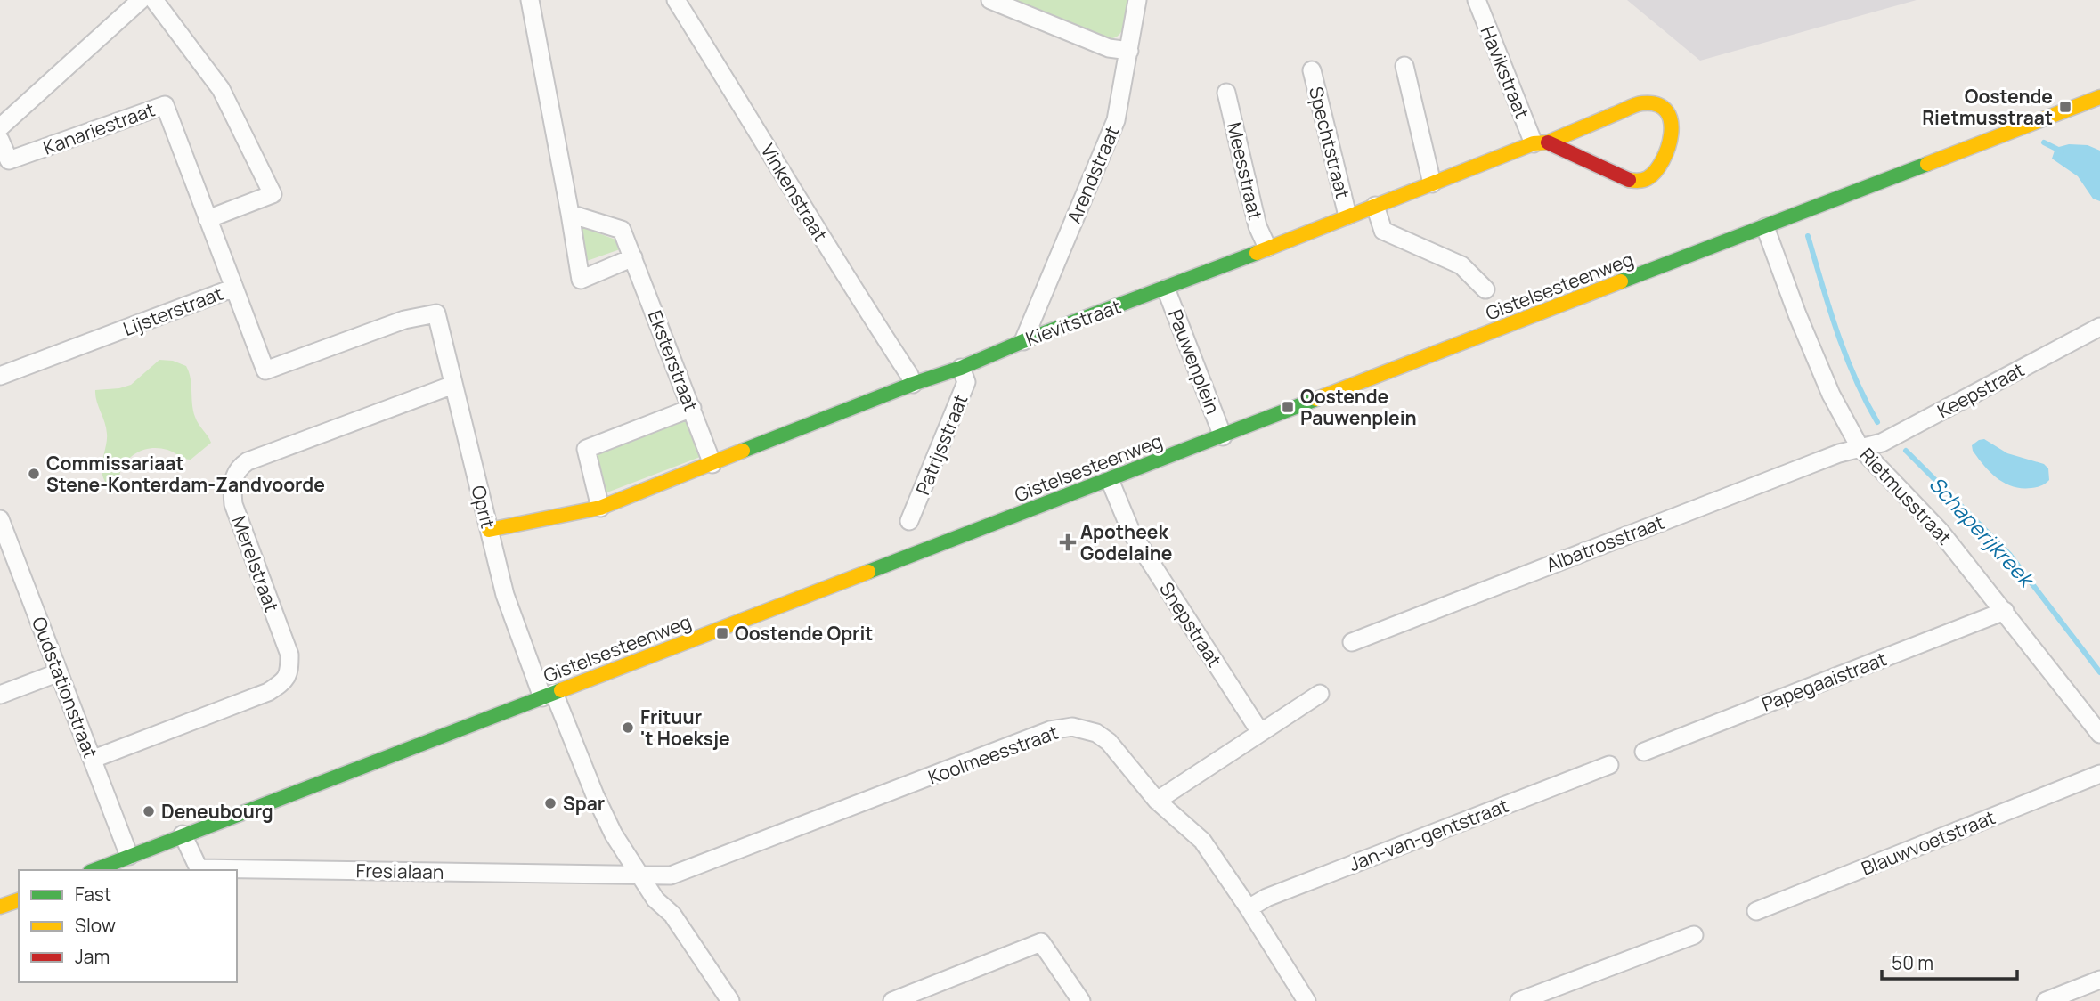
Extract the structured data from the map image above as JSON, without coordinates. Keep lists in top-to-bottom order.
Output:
{
  "streets": {
    "main road": ["Gistelsesteenweg", "Kievitstraat"],
    "street": [
      "Havikstraat",
      "Kanariestraat",
      "Spechtstraat",
      "Meesstraat",
      "Arendstraat",
      "Vinkenstraat",
      "Lijsterstraat",
      "Eksterstraat",
      "Pauwenplein",
      "Keepstraat",
      "Patrijsstraat",
      "Rietmusstraat",
      "Oprit",
      "Albatrosstraat",
      "Merelstraat",
      "Snepstraat",
      "Papegaaistraat",
      "Oudstationstraat",
      "Koolmeesstraat",
      "Jan-van-gentstraat",
      "Blauwvoetstraat",
      "Fresialaan"
    ]
  },
  "crossings": [
    ["Havikstraat", "Kievitstraat"],
    ["Kanariestraat", "Lijsterstraat"],
    ["Spechtstraat", "Kievitstraat"],
    ["Meesstraat", "Kievitstraat"],
    ["Arendstraat", "Kievitstraat"],
    ["Vinkenstraat", "Kievitstraat"],
    ["Gistelsesteenweg", "Pauwenplein"],
    ["Gistelsesteenweg", "Rietmusstraat"],
    ["Gistelsesteenweg", "Oprit"],
    ["Gistelsesteenweg", "Snepstraat"],
    ["Gistelsesteenweg", "Oudstationstraat"],
    ["Gistelsesteenweg", "Fresialaan"],
    ["Lijsterstraat", "Oprit"],
    ["Kievitstraat", "Eksterstraat"],
    ["Kievitstraat", "Pauwenplein"],
    ["Kievitstraat", "Patrijsstraat"],
    ["Kievitstraat", "Oprit"],
    ["Keepstraat", "Rietmusstraat"],
    ["Keepstraat", "Albatrosstraat"],
    ["Rietmusstraat", "Albatrosstraat"],
    ["Rietmusstraat", "Papegaaistraat"],
    ["Oprit", "Merelstraat"],
    ["Oprit", "Koolmeesstraat"],
    ["Oprit", "Fresialaan"],
    ["Merelstraat", "Oudstationstraat"],
    ["Koolmeesstraat", "Jan-van-gentstraat"],
    ["Koolmeesstraat", "Fresialaan"]
  ],
  "water": ["Schaperijkreek"],
  "places": {
    "transit": ["Oostende Rietmusstraat", "Oostende Pauwenplein", "Oostende Oprit"],
    "other": [
      "Commissariaat Stene-Konterdam-Zandvoorde",
      "Frituur 't Hoeksje",
      "Spar",
      "Deneubourg"
    ],
    "health": ["Apotheek Godelaine"]
  },
  "legend": ["Fast", "Slow", "Jam"],
  "scale_bar": "50 m"
}
